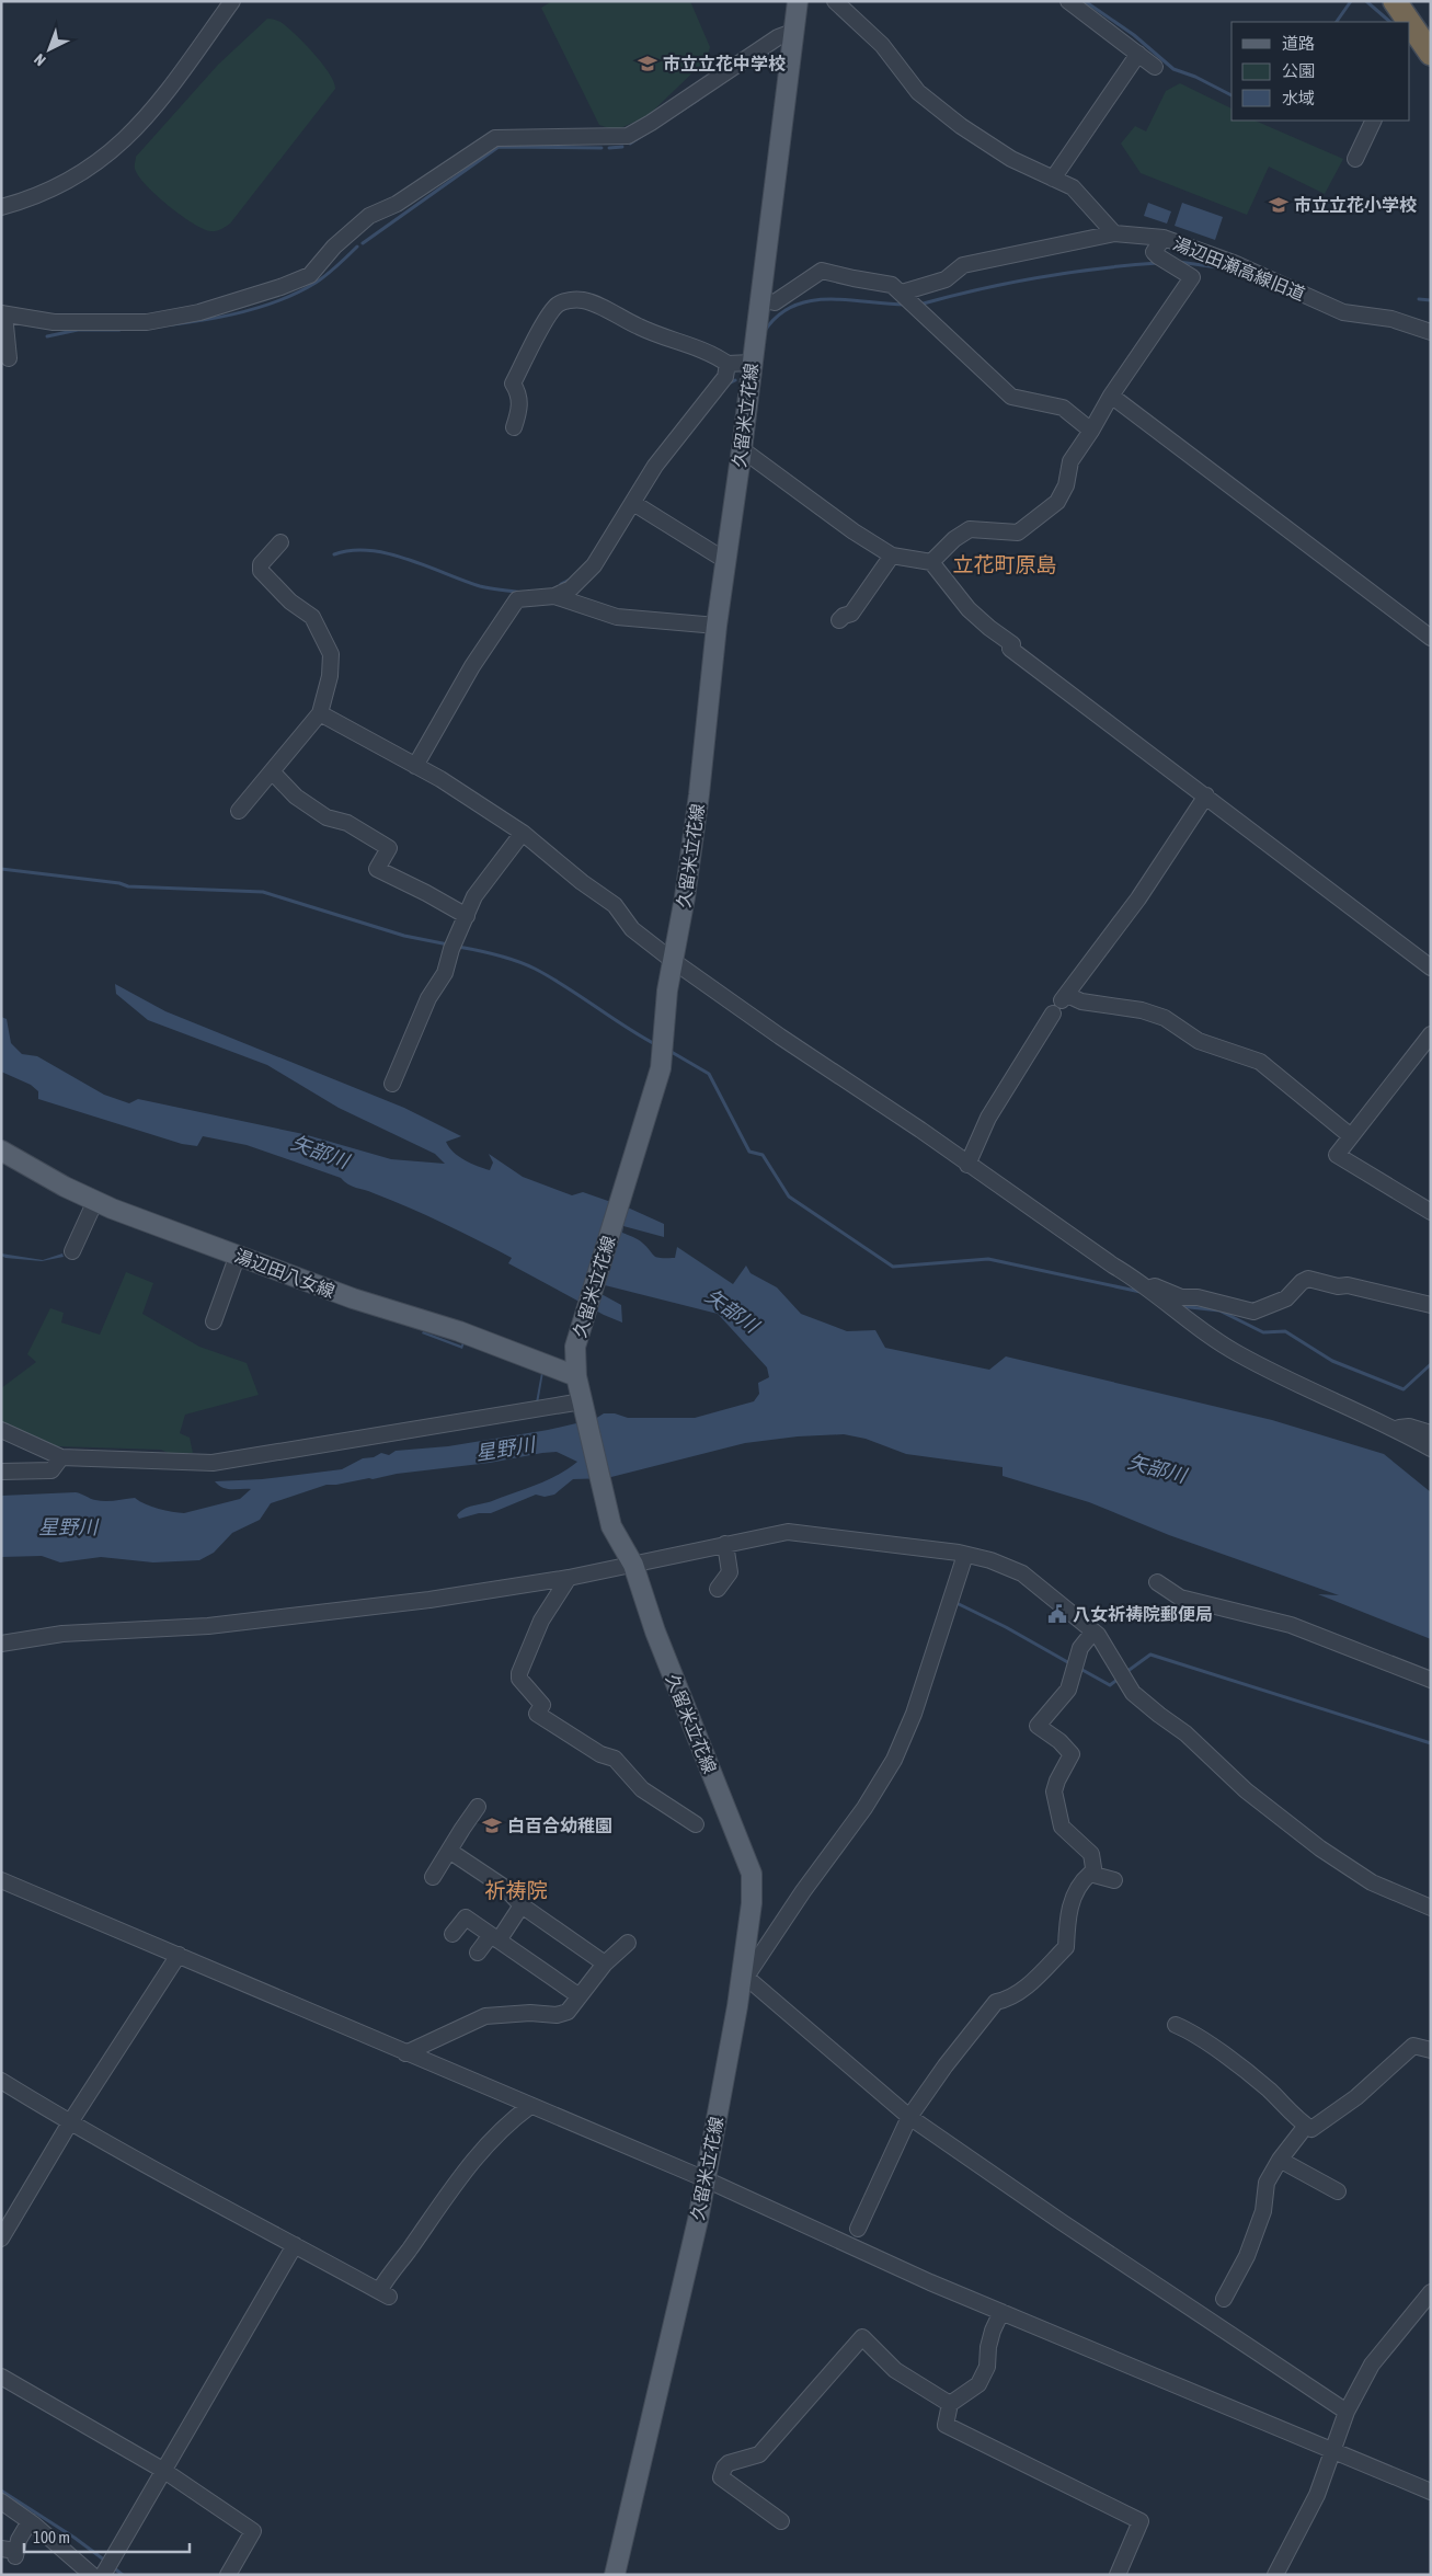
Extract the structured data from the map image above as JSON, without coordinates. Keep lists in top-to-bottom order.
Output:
{
  "streets": {
    "main road": ["久留米立花線", "湯辺田八女線"],
    "street": ["湯辺田瀬高線旧道"]
  },
  "crossings": [
    ["久留米立花線", "湯辺田八女線"]
  ],
  "districts": ["立花町原島", "祈祷院"],
  "water": ["矢部川", "星野川"],
  "places": {
    "school or university": ["市立立花中学校", "市立立花小学校", "白百合幼稚園"],
    "public building": ["八女祈祷院郵便局"]
  },
  "legend": ["道路", "公園", "水域"],
  "scale_bar": "100 m",
  "north": "bottom left"
}
